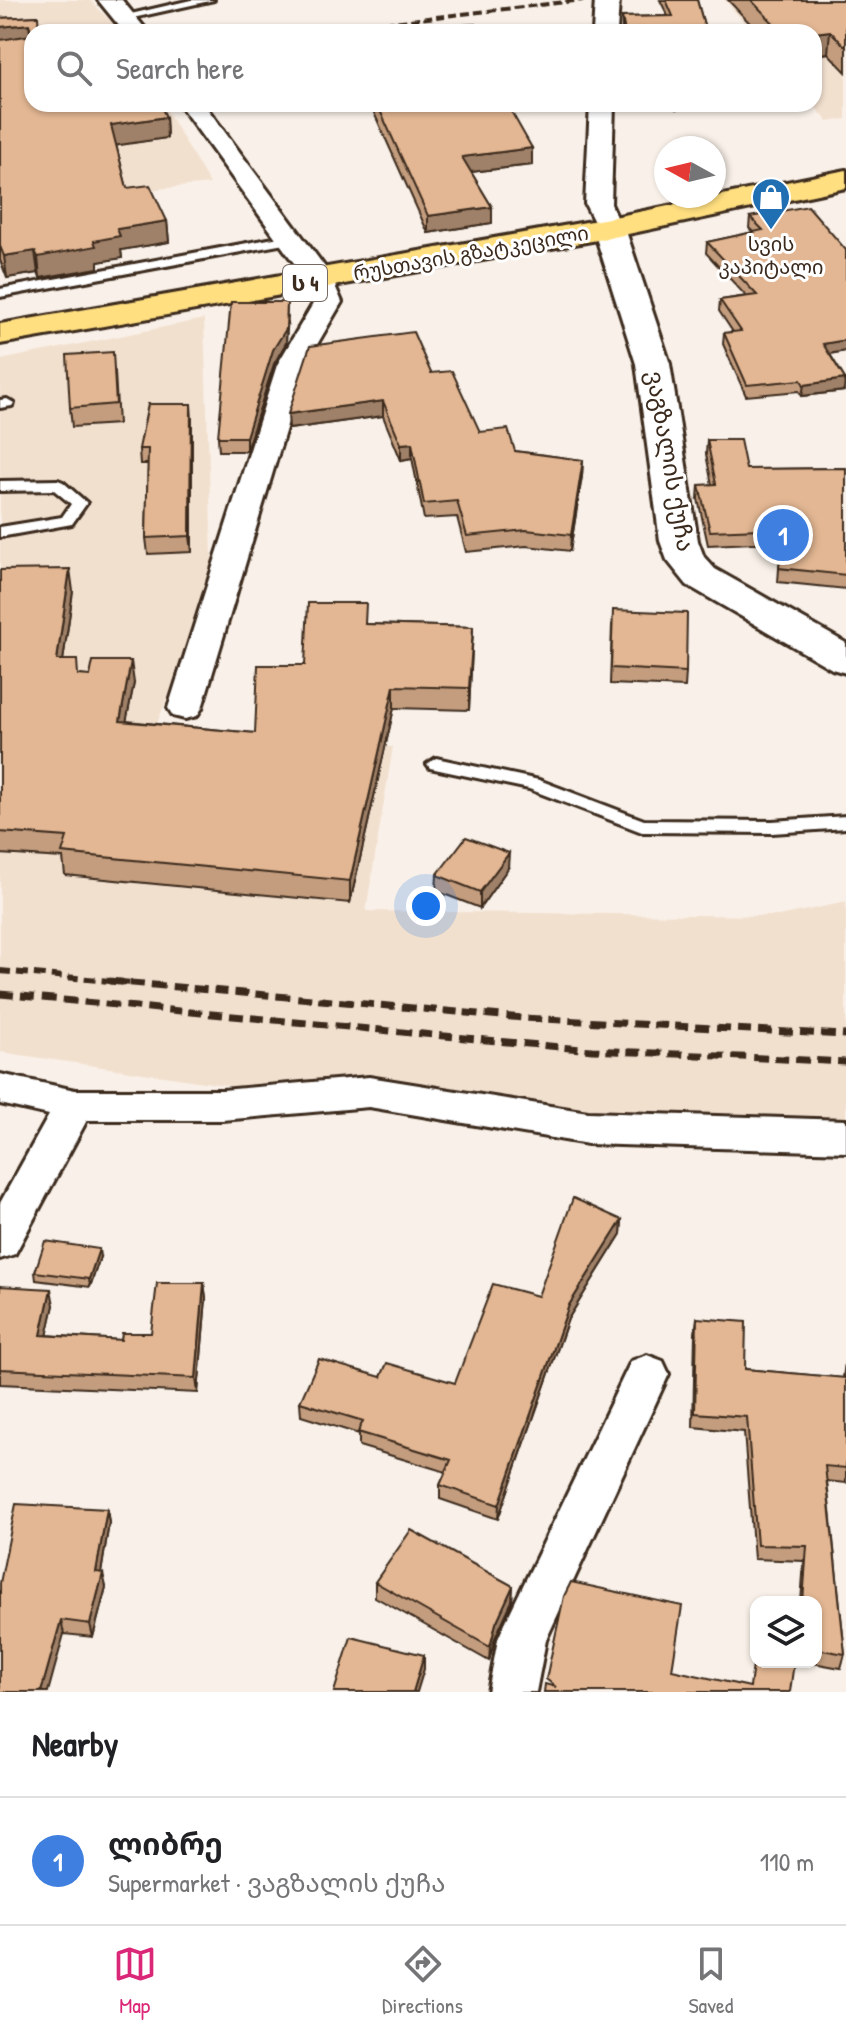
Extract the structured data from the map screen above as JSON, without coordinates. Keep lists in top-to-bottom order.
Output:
{
  "streets": {
    "highway": ["რუსთავის გზატკეცილი", "ს 4"],
    "street": ["ვაგზალის ქუჩა"]
  },
  "crossings": [
    ["რუსთავის გზატკეცილი", "ვაგზალის ქუჩა"]
  ],
  "places": {
    "shop": ["სვის კაპიტალი"]
  },
  "north": "left",
  "page": {
    "search": "Search here",
    "pins": "1",
    "heading": "Nearby",
    "list": [
      {
        "mark": "1",
        "name": "ლიბრე",
        "note": "Supermarket · ვაგზალის ქუჩა",
        "value": "110 m"
      }
    ],
    "nav": ["Map", "Directions", "Saved"]
  }
}
